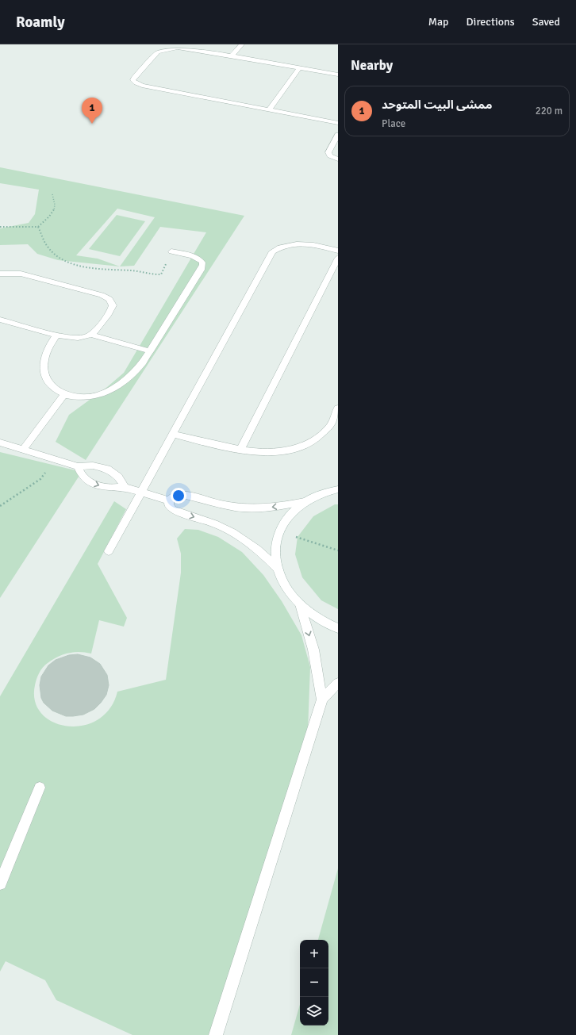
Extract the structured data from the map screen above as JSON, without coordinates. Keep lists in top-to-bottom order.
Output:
{
  "page": {
    "header": "Roamly",
    "nav": ["Map", "Directions", "Saved"],
    "heading": "Nearby",
    "list": [
      {
        "mark": "1",
        "name": "ممشى البيت المتوحد",
        "note": "Place",
        "value": "220 m"
      }
    ],
    "pins": "1",
    "map_buttons": ["+", "−"]
  }
}
